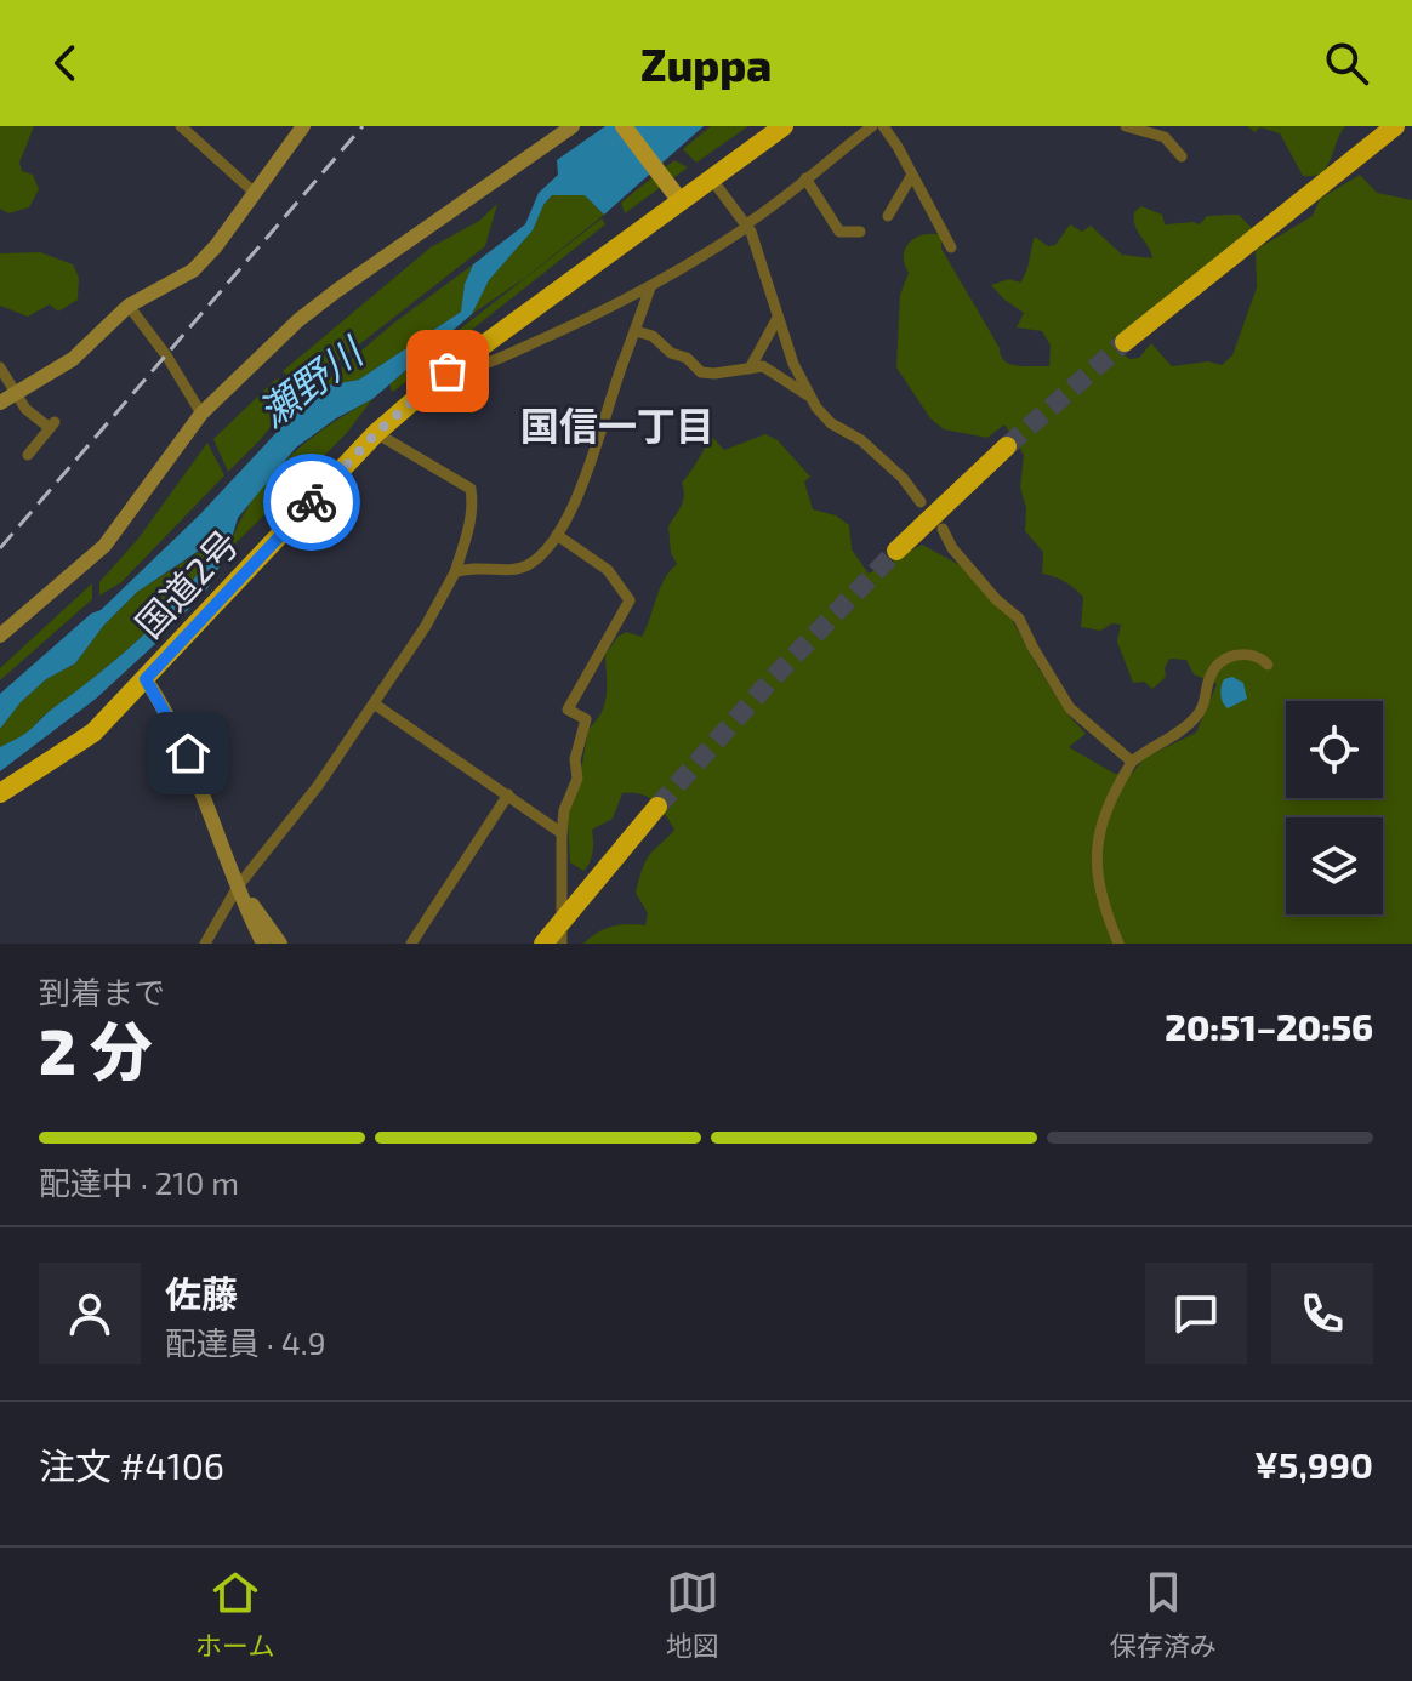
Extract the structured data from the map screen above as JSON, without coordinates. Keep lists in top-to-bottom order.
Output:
{
  "streets": {
    "highway": ["国道2号"]
  },
  "districts": ["国信一丁目"],
  "water": ["瀬野川"],
  "page": {
    "header": "Zuppa",
    "heading": ["2 分", "到着まで", "20:51–20:56"],
    "panel": [
      "佐藤",
      "配達員 · 4.9",
      "注文 #4106",
      "¥5,990"
    ],
    "bar": "配達中 · 210 m",
    "tabs": ["ホーム", "地図", "保存済み"]
  }
}
